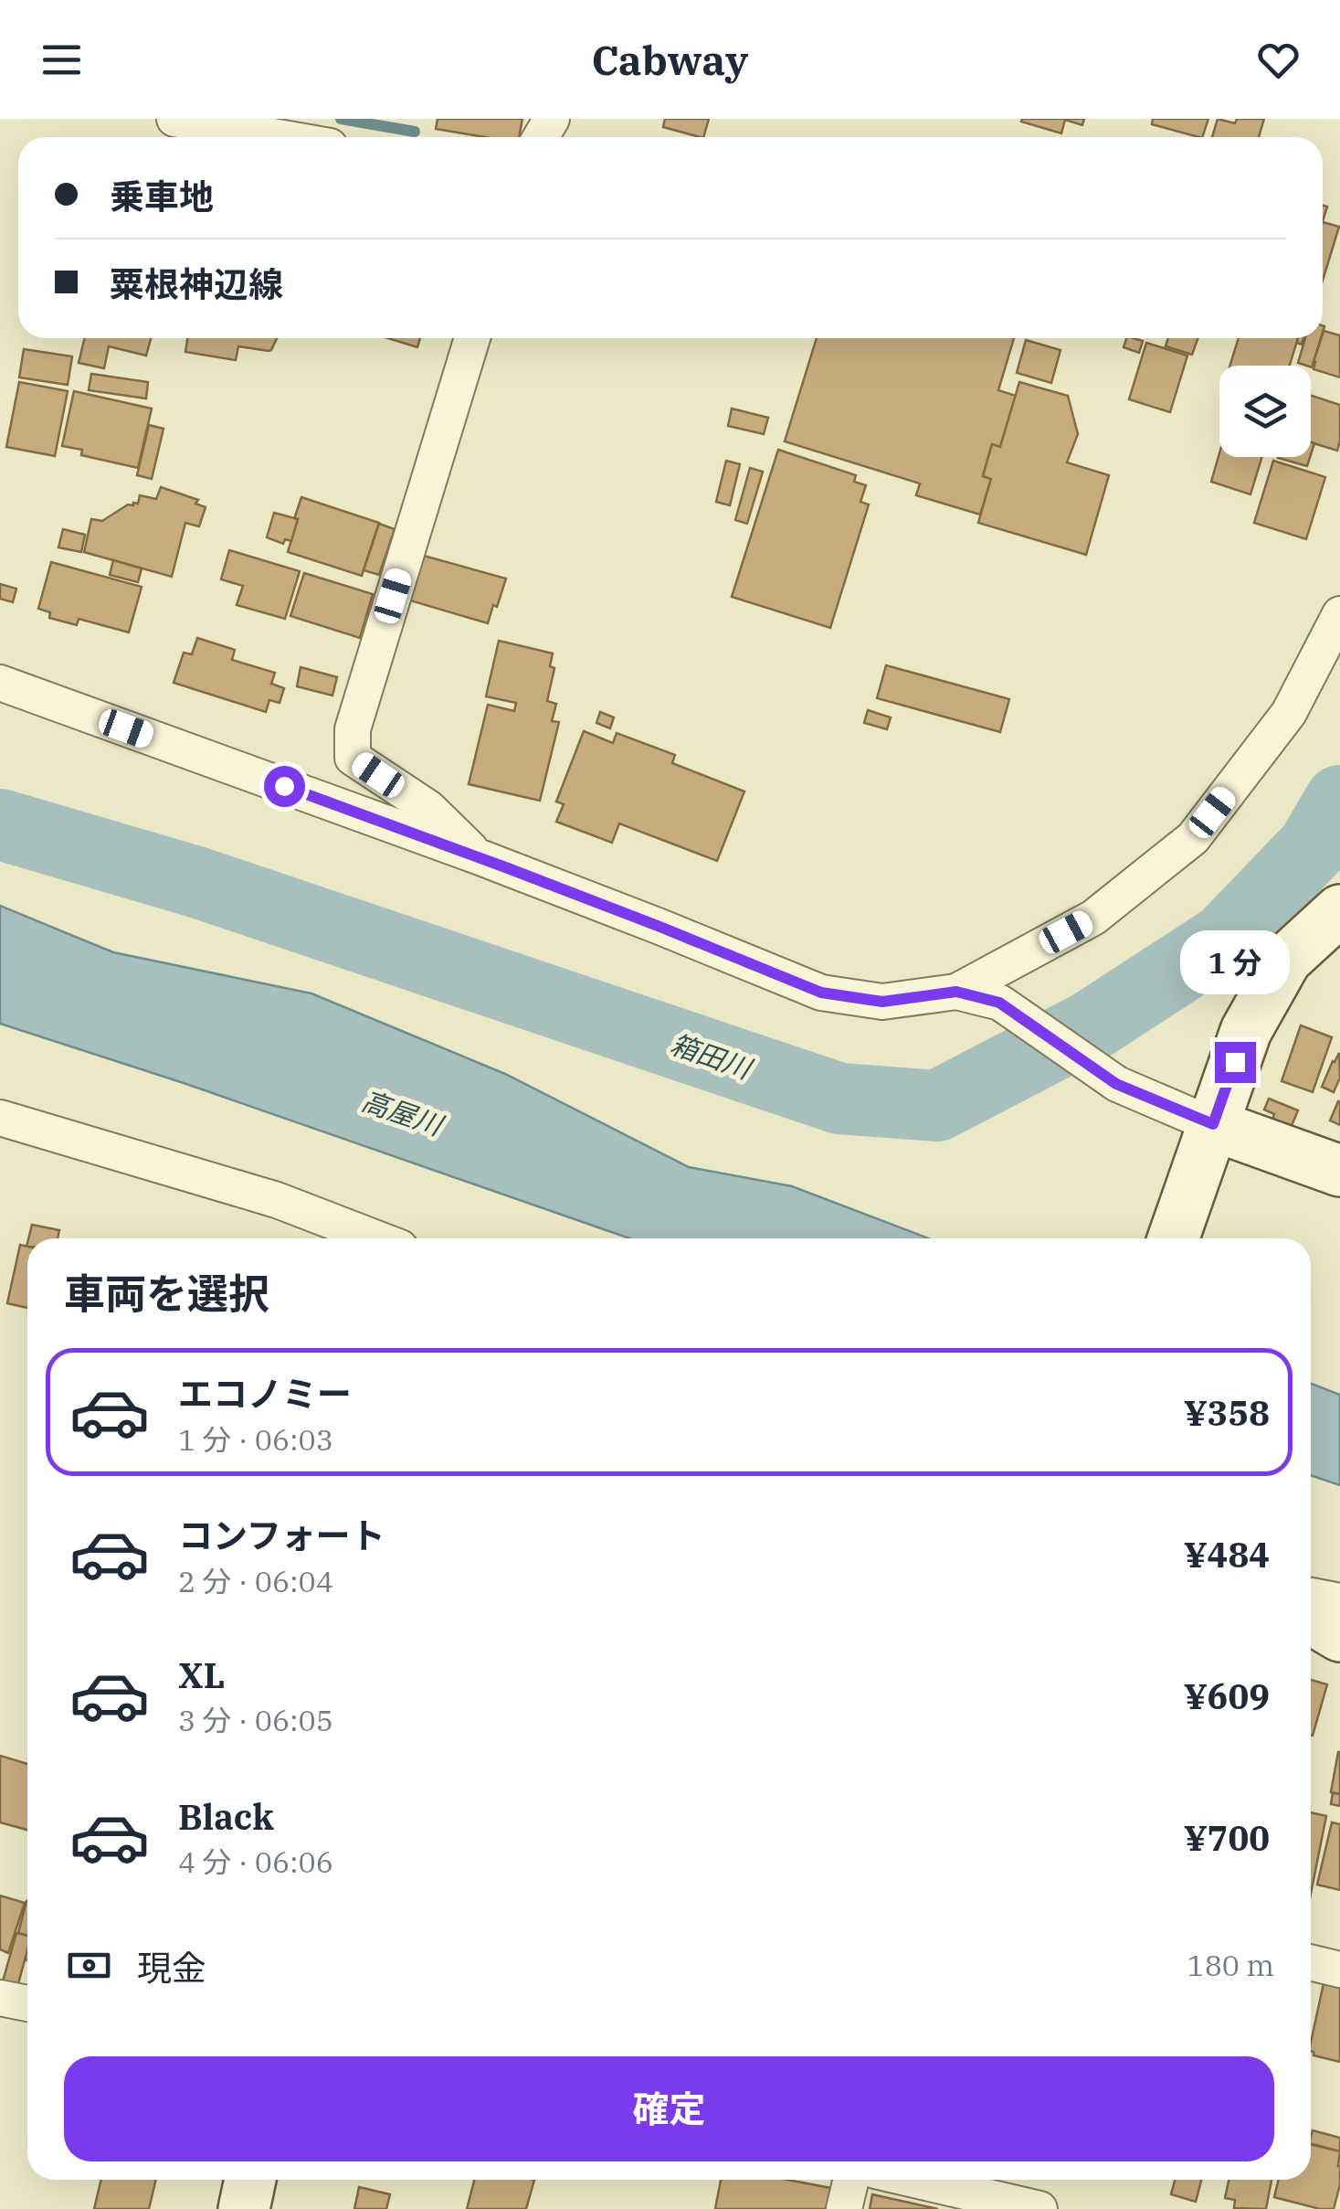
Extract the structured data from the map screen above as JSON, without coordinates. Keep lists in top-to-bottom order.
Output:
{
  "water": ["箱田川", "高屋川"],
  "page": {
    "header": "Cabway",
    "banner": ["乗車地", "粟根神辺線"],
    "bubble": "1 分",
    "heading": "車両を選択",
    "list": [
      {
        "name": "エコノミー",
        "note": "1 分 · 06:03",
        "value": "¥358"
      },
      {
        "name": "コンフォート",
        "note": "2 分 · 06:04",
        "value": "¥484"
      },
      {
        "name": "XL",
        "note": "3 分 · 06:05",
        "value": "¥609"
      },
      {
        "name": "Black",
        "note": "4 分 · 06:06",
        "value": "¥700"
      }
    ],
    "pay": ["現金", "180 m"],
    "buttons": "確定"
  }
}
